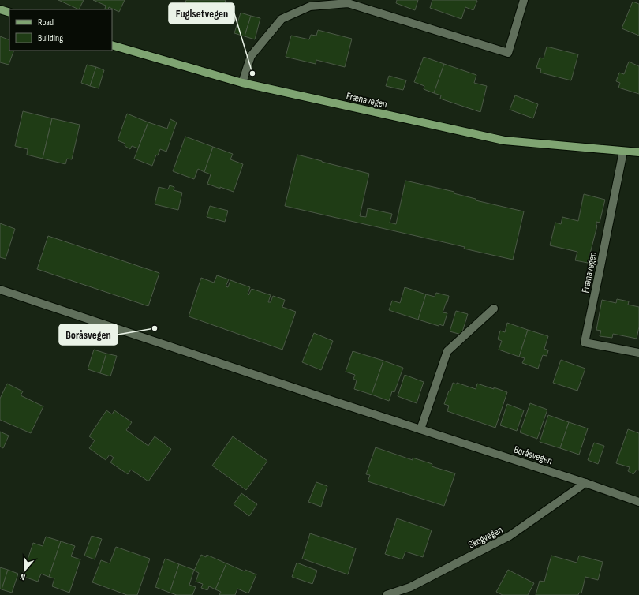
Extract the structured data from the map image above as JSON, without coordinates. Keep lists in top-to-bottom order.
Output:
{
  "streets": {
    "main road": ["Frænavegen"],
    "street": ["Boråsvegen", "Skogvegen"]
  },
  "crossings": [
    ["Boråsvegen", "Skogvegen"]
  ],
  "places": ["Fuglsetvegen", "Boråsvegen"],
  "legend": ["Road", "Building"],
  "north": "bottom"
}
